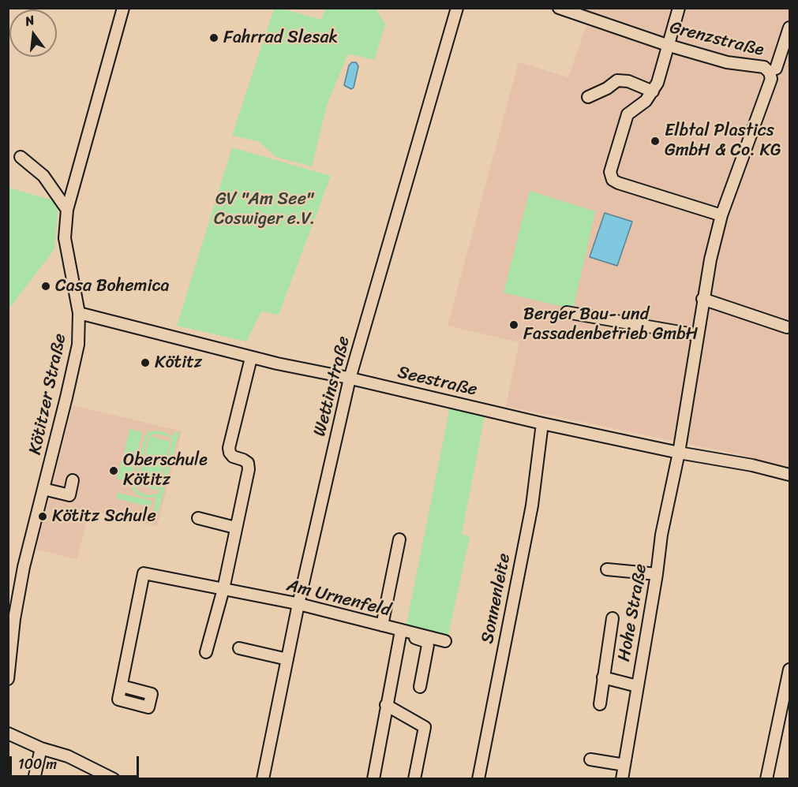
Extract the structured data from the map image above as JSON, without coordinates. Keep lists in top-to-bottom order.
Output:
{
  "streets": {
    "street": [
      "Grenzstraße",
      "Seestraße",
      "Wettinstraße",
      "Kötitzer Straße",
      "Am Urnenfeld",
      "Sonnenleite",
      "Hohe Straße"
    ]
  },
  "crossings": [
    ["Grenzstraße", "Hohe Straße"],
    ["Seestraße", "Wettinstraße"],
    ["Seestraße", "Kötitzer Straße"],
    ["Seestraße", "Sonnenleite"],
    ["Seestraße", "Hohe Straße"],
    ["Wettinstraße", "Am Urnenfeld"]
  ],
  "parks": ["GV \"Am See\" Coswiger e.V."],
  "places": [
    "Fahrrad Slesak",
    "Elbtal Plastics GmbH & Co. KG",
    "Casa Bohemica",
    "Berger Bau- und Fassadenbetrieb GmbH",
    "Kötitz",
    "Oberschule Kötitz",
    "Kötitz Schule"
  ],
  "scale_bar": "100 m",
  "north": "top"
}
